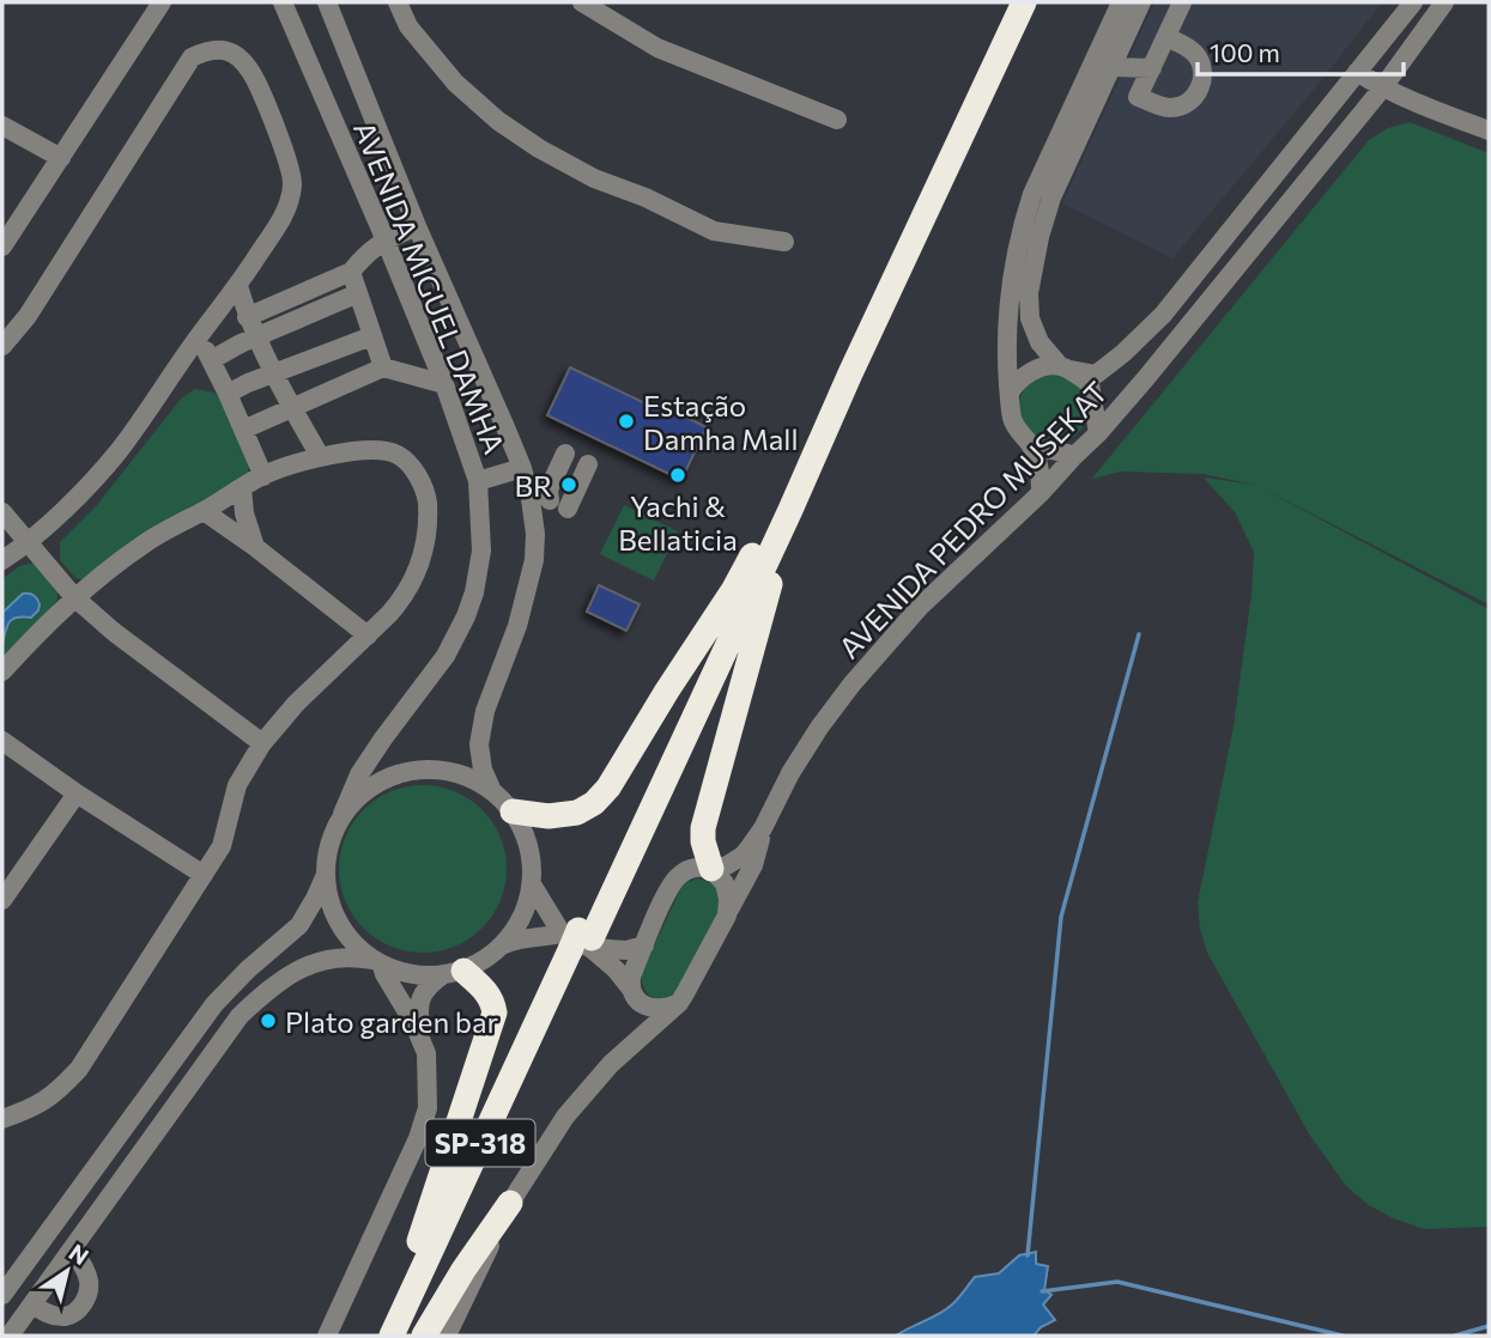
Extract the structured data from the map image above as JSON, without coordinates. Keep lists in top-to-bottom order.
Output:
{
  "streets": {
    "highway": ["SP-318"],
    "street": ["AVENIDA MIGUEL DAMHA", "AVENIDA PEDRO MUSEKAT"]
  },
  "places": [
    "Estação Damha Mall",
    "Yachi & Bellaticia",
    "BR",
    "Plato garden bar"
  ],
  "scale_bar": "100 m",
  "north": "top right"
}
